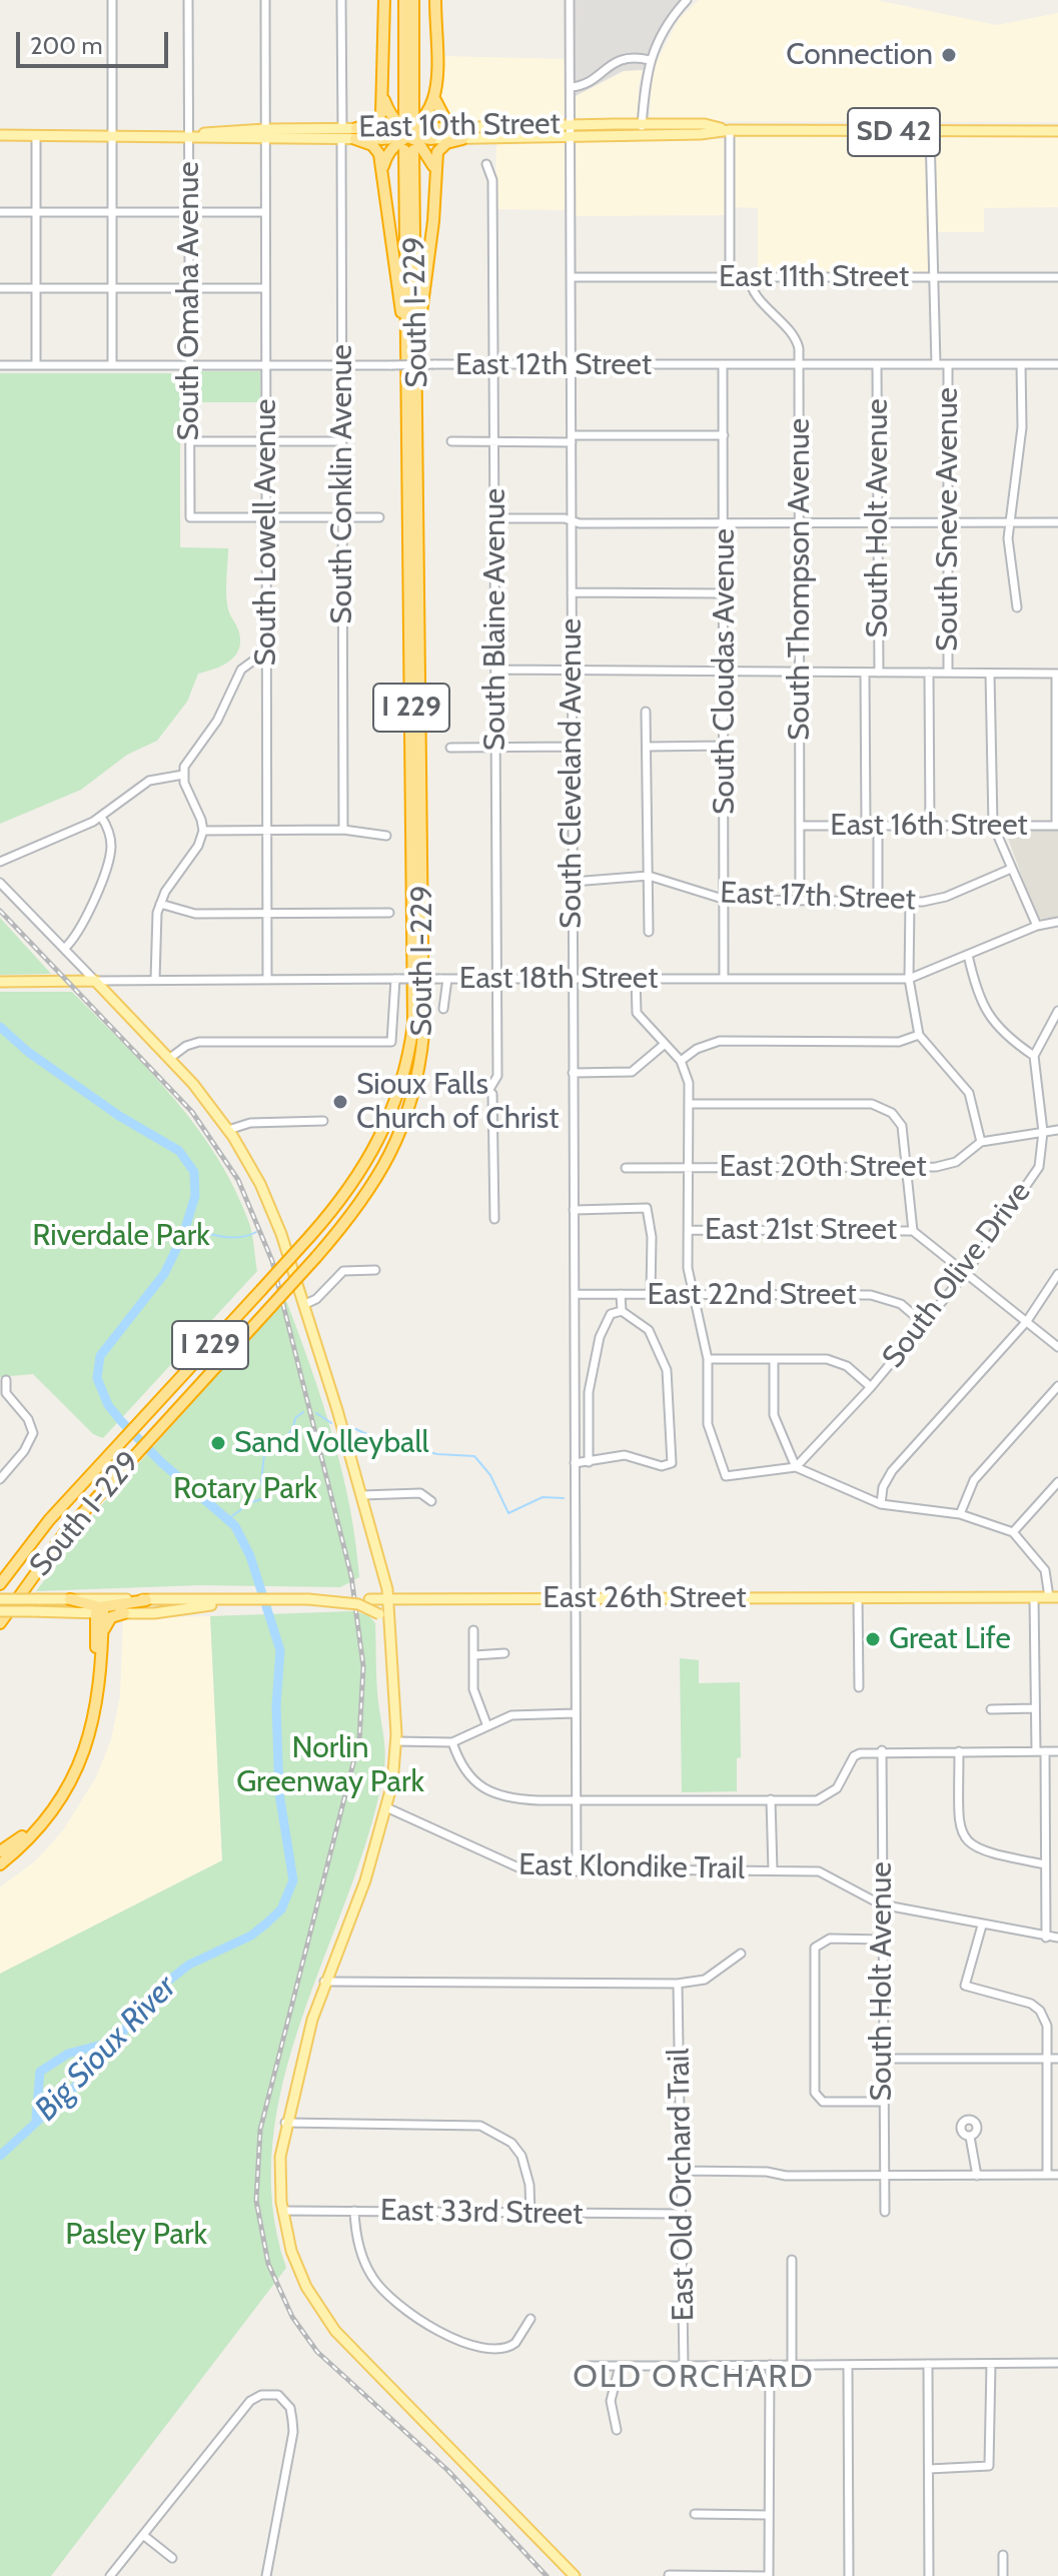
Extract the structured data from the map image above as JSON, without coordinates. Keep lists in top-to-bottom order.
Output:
{
  "streets": {
    "highway": ["South I-229", "I 229"],
    "main road": [
      "East 10th Street",
      "SD 42",
      "East 18th Street",
      "East 26th Street"
    ],
    "street": [
      "East 11th Street",
      "South Omaha Avenue",
      "East 12th Street",
      "South Conklin Avenue",
      "South Holt Avenue",
      "South Sneve Avenue",
      "South Lowell Avenue",
      "South Thompson Avenue",
      "South Blaine Avenue",
      "South Cloudas Avenue",
      "South Cleveland Avenue",
      "East 16th Street",
      "East 17th Street",
      "East 20th Street",
      "East 21st Street",
      "South Olive Drive",
      "East 22nd Street",
      "East Klondike Trail",
      "East Old Orchard Trail",
      "East 33rd Street"
    ]
  },
  "crossings": [
    ["East 10th Street", "South Omaha Avenue"],
    ["East 10th Street", "South Conklin Avenue"],
    ["East 10th Street", "South Sneve Avenue"],
    ["East 10th Street", "South Lowell Avenue"],
    ["East 10th Street", "South Cleveland Avenue"],
    ["East 11th Street", "South Sneve Avenue"],
    ["East 11th Street", "South Thompson Avenue"],
    ["East 11th Street", "South Cleveland Avenue"],
    ["South Omaha Avenue", "East 12th Street"],
    ["South Omaha Avenue", "South Lowell Avenue"],
    ["South I-229", "I 229"],
    ["East 12th Street", "South Conklin Avenue"],
    ["East 12th Street", "South Holt Avenue"],
    ["East 12th Street", "South Sneve Avenue"],
    ["East 12th Street", "South Lowell Avenue"],
    ["East 12th Street", "South Thompson Avenue"],
    ["East 12th Street", "South Blaine Avenue"],
    ["East 12th Street", "South Cloudas Avenue"],
    ["East 12th Street", "South Cleveland Avenue"],
    ["South Holt Avenue", "East 16th Street"],
    ["South Holt Avenue", "East Klondike Trail"],
    ["South Sneve Avenue", "East 16th Street"],
    ["South Lowell Avenue", "East 18th Street"],
    ["South Thompson Avenue", "East 16th Street"],
    ["South Thompson Avenue", "East 17th Street"],
    ["South Blaine Avenue", "East 18th Street"],
    ["South Cloudas Avenue", "East 17th Street"],
    ["South Cloudas Avenue", "East 18th Street"],
    ["South Cleveland Avenue", "East 17th Street"],
    ["South Cleveland Avenue", "East 18th Street"],
    ["South Cleveland Avenue", "East 22nd Street"],
    ["South Cleveland Avenue", "East 26th Street"],
    ["South Cleveland Avenue", "East Klondike Trail"],
    ["East 20th Street", "South Olive Drive"],
    ["South Olive Drive", "East 22nd Street"],
    ["East Old Orchard Trail", "East 33rd Street"]
  ],
  "districts": ["OLD ORCHARD"],
  "water": ["Big Sioux River"],
  "parks": [
    "Riverdale Park",
    "Rotary Park",
    "Norlin Greenway Park",
    "Pasley Park"
  ],
  "places": [
    "Connection",
    "Sioux Falls Church of Christ",
    "Sand Volleyball",
    "Great Life"
  ],
  "scale_bar": "200 m"
}
